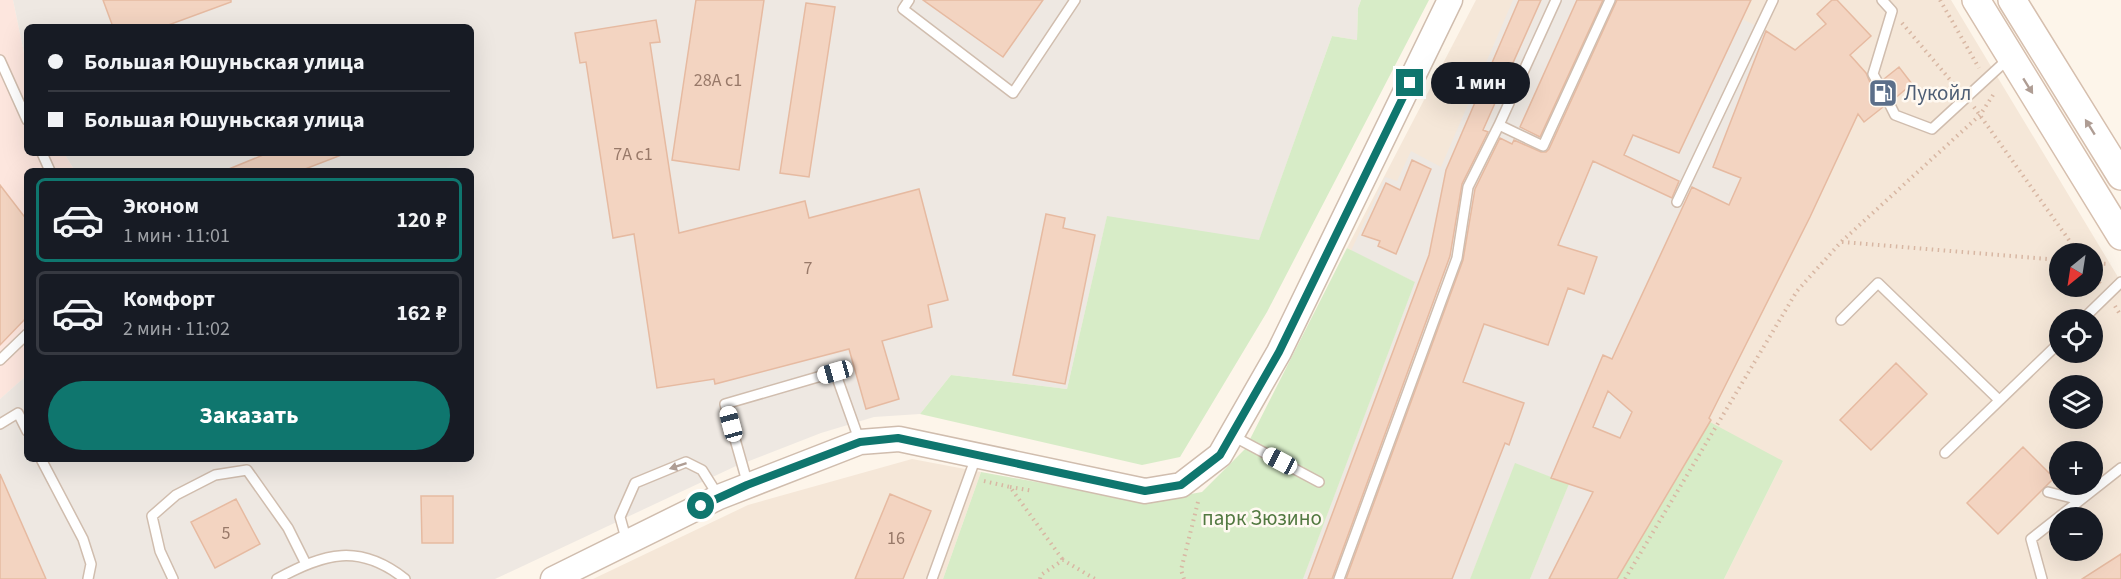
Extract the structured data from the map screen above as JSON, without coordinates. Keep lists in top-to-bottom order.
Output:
{
  "parks": ["парк Зюзино"],
  "places": {
    "fuel station": ["Лукойл"]
  },
  "house_numbers": [
    "28А с1",
    "7А с1",
    "7",
    "5",
    "16"
  ],
  "north": "bottom left",
  "page": {
    "banner": ["Большая Юшуньская улица", "Большая Юшуньская улица"],
    "bubble": "1 мин",
    "list": [
      {
        "name": "Эконом",
        "note": "1 мин · 11:01",
        "value": "120 ₽"
      },
      {
        "name": "Комфорт",
        "note": "2 мин · 11:02",
        "value": "162 ₽"
      }
    ],
    "map_buttons": ["+", "−"],
    "buttons": "Заказать"
  }
}
